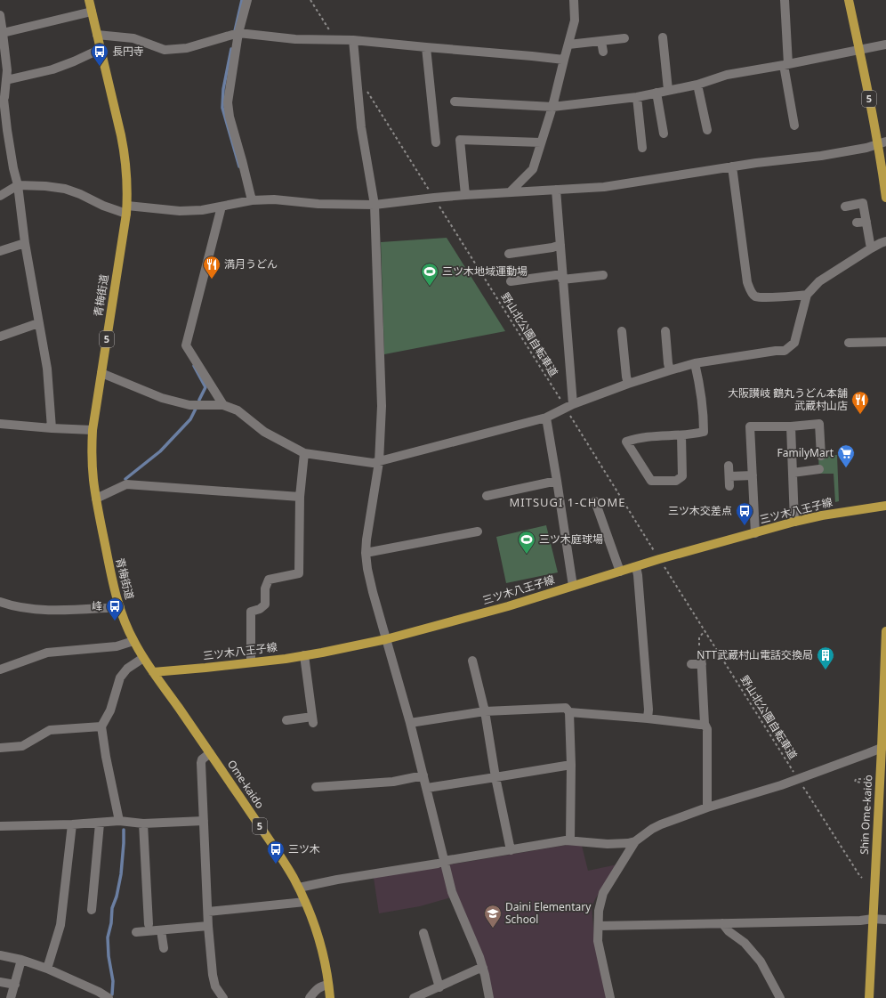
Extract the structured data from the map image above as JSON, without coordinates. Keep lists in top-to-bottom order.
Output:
{
  "streets": {
    "main road": [
      "5",
      "青梅街道",
      "三ツ木八王子線",
      "Ome-kaido",
      "Shin Ome-kaido"
    ],
    "path": ["野山北公園自転車道"]
  },
  "crossings": [
    ["青梅街道", "三ツ木八王子線"],
    ["青梅街道", "Ome-kaido"],
    ["三ツ木八王子線", "Ome-kaido"]
  ],
  "districts": ["MITSUGI 1-CHOME"],
  "places": {
    "bus stop": [
      "長円寺",
      "三ツ木交差点",
      "峰",
      "三ツ木"
    ],
    "restaurant": ["満月うどん", "大阪讃岐 鶴丸うどん本舗 武蔵村山店"],
    "sports": ["三ツ木地域運動場", "三ツ木庭球場"],
    "supermarket": ["FamilyMart"],
    "building": ["NTT武蔵村山電話交換局"],
    "school or university": ["Daini Elementary School"]
  }
}
